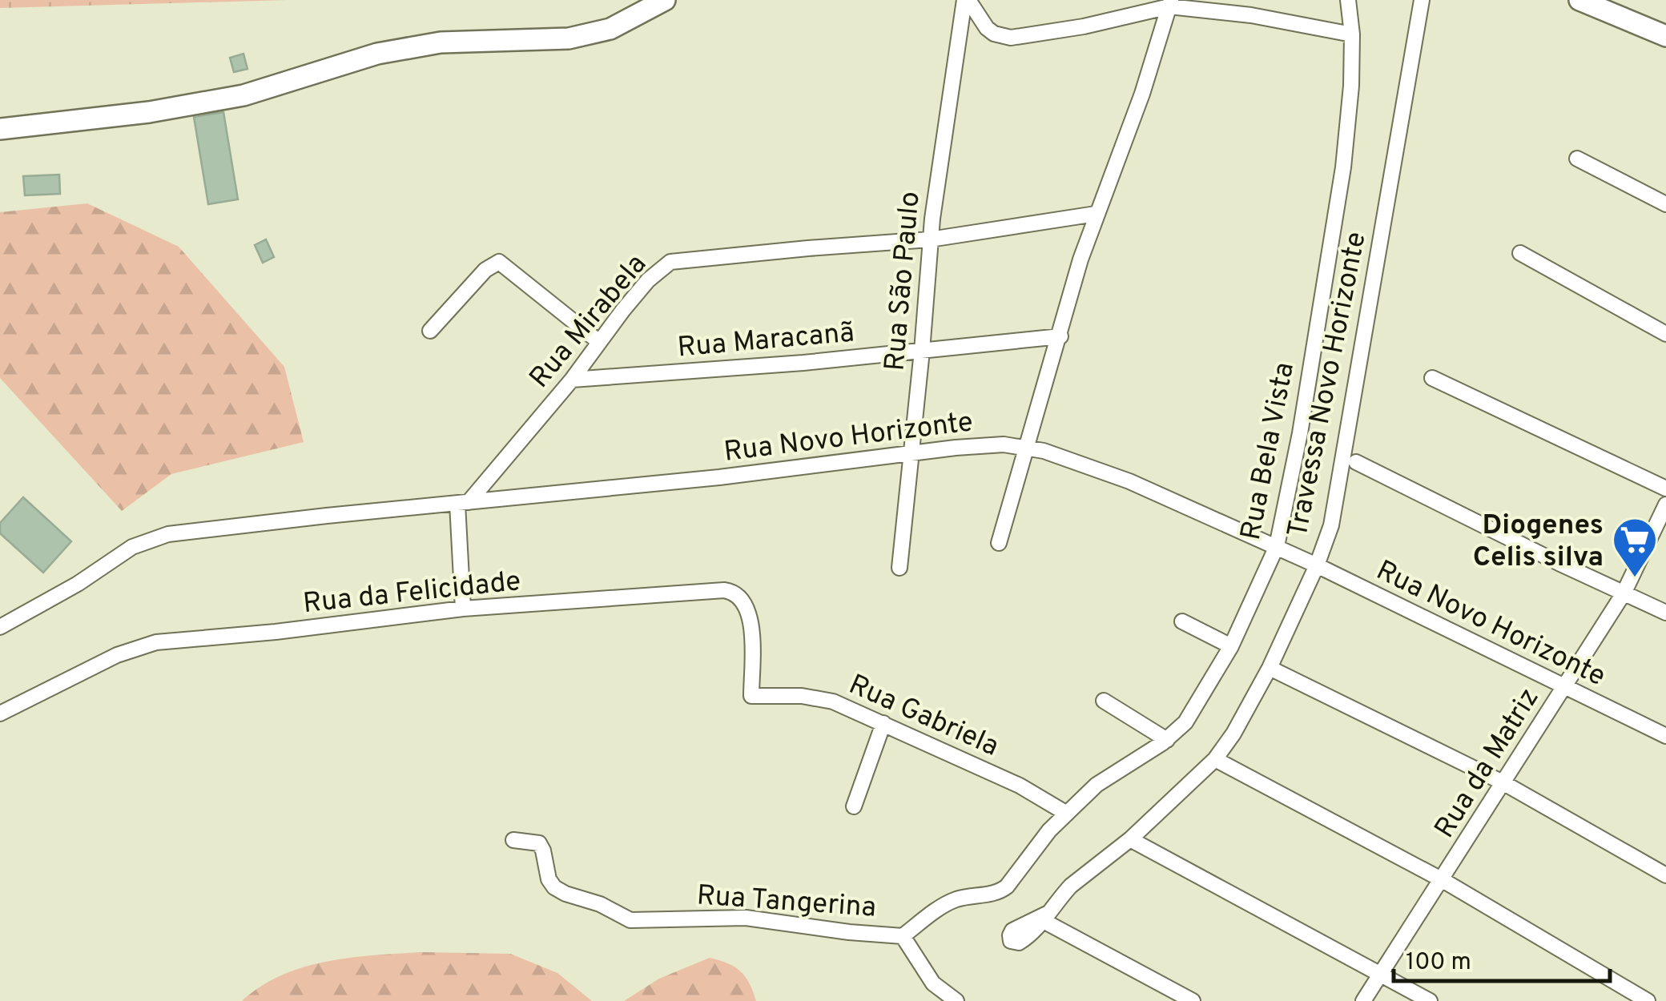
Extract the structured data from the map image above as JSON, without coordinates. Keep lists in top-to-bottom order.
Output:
{
  "streets": {
    "street": [
      "Rua São Paulo",
      "Rua Mirabela",
      "Rua Maracanã",
      "Travessa Novo Horizonte",
      "Rua Novo Horizonte",
      "Rua Bela Vista",
      "Rua da Felicidade",
      "Rua Gabriela",
      "Rua da Matriz",
      "Rua Tangerina"
    ]
  },
  "crossings": [
    ["Rua São Paulo", "Rua Mirabela"],
    ["Rua São Paulo", "Rua Maracanã"],
    ["Rua São Paulo", "Rua Novo Horizonte"],
    ["Rua Mirabela", "Rua Maracanã"],
    ["Rua Mirabela", "Rua Novo Horizonte"],
    ["Travessa Novo Horizonte", "Rua Novo Horizonte"],
    ["Rua Novo Horizonte", "Rua Bela Vista"],
    ["Rua Novo Horizonte", "Rua da Matriz"],
    ["Rua Bela Vista", "Rua Gabriela"],
    ["Rua Bela Vista", "Rua Tangerina"],
    ["Rua da Felicidade", "Rua Gabriela"]
  ],
  "places": {
    "supermarket": ["Diogenes Celis silva"]
  },
  "scale_bar": "100 m"
}
